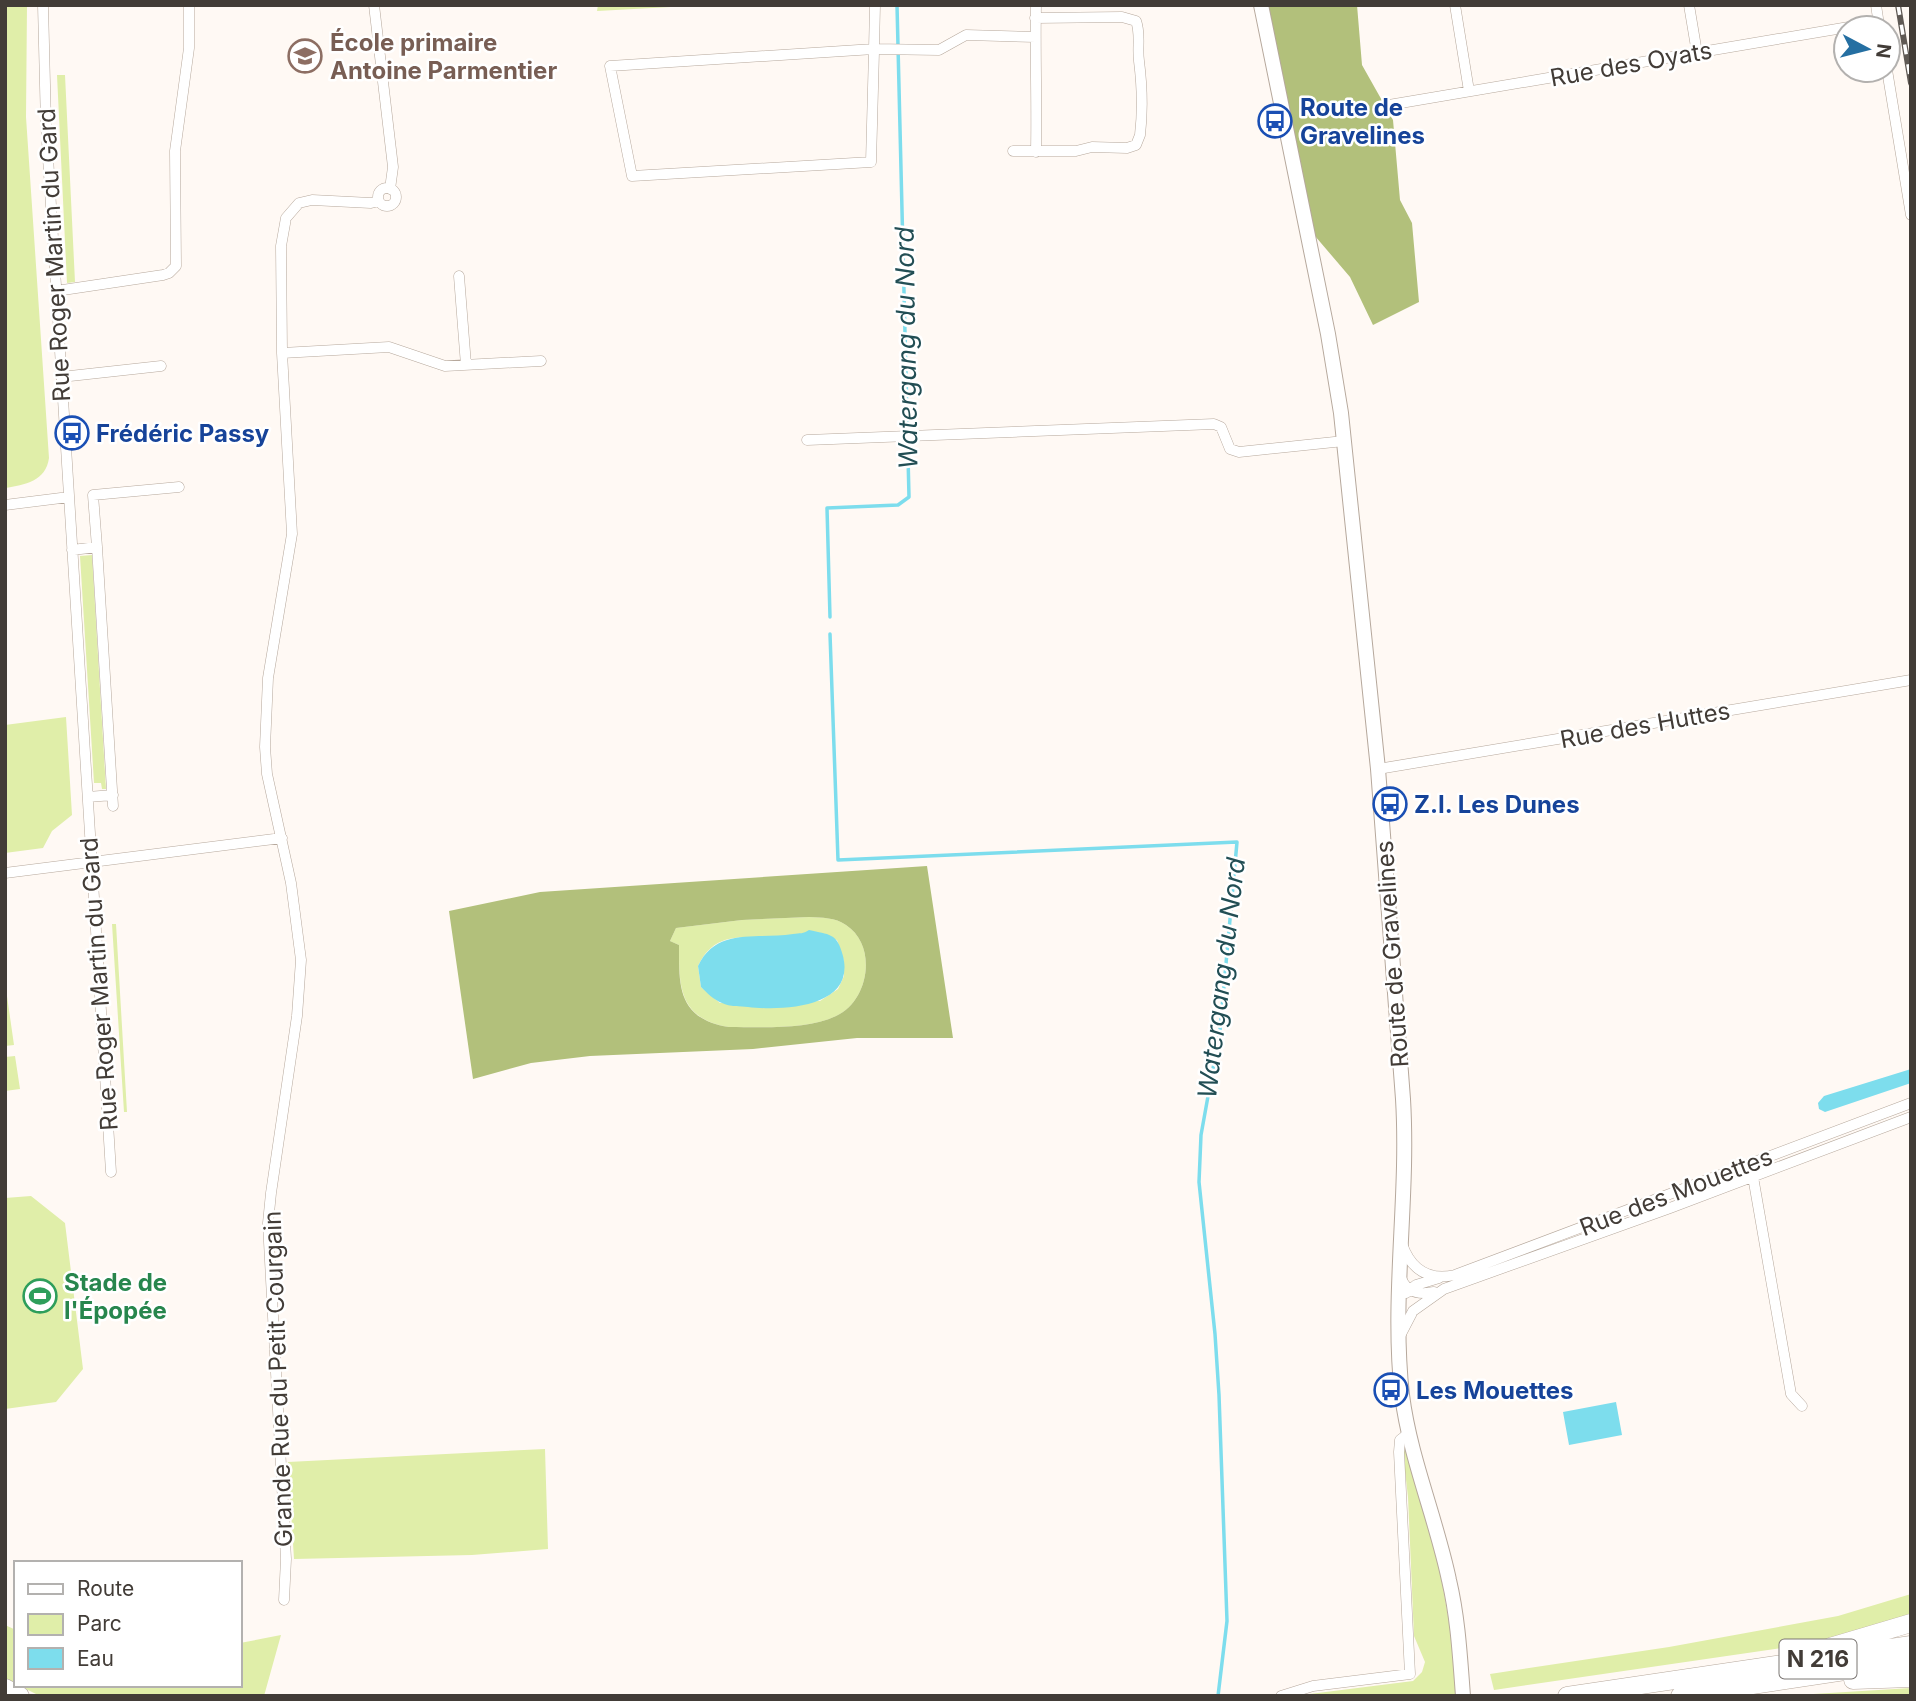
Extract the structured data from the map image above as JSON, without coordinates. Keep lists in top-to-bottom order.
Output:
{
  "streets": {
    "highway": ["N 216"],
    "main road": ["Route de Gravelines"],
    "street": [
      "Rue des Oyats",
      "Rue Roger Martin du Gard",
      "Rue des Huttes",
      "Rue des Mouettes",
      "Grande Rue du Petit Courgain"
    ]
  },
  "crossings": [
    ["Rue des Huttes", "Route de Gravelines"],
    ["Route de Gravelines", "Rue des Mouettes"]
  ],
  "water": ["Watergang du Nord"],
  "places": {
    "school or university": ["École primaire Antoine Parmentier"],
    "bus stop": [
      "Route de Gravelines",
      "Frédéric Passy",
      "Z.I. Les Dunes",
      "Les Mouettes"
    ],
    "sports": ["Stade de l'Épopée"]
  },
  "legend": ["Route", "Parc", "Eau"],
  "north": "right"
}
